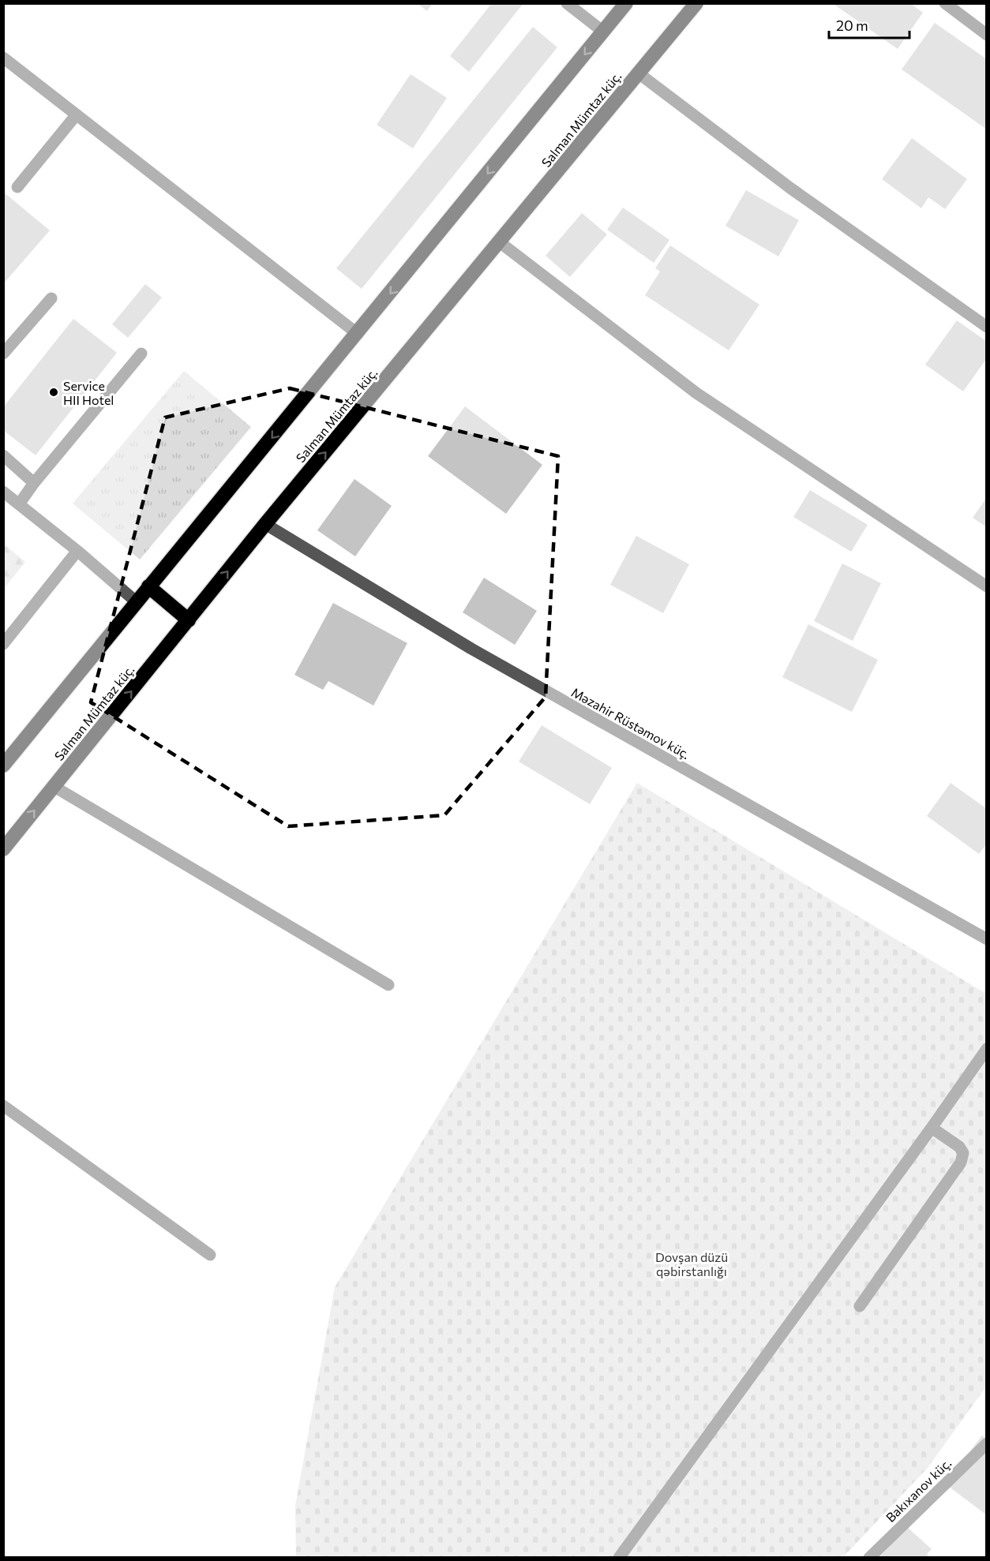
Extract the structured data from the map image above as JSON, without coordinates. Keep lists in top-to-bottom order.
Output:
{
  "streets": {
    "highway": ["Salman Mümtaz küç."],
    "street": ["Məzahir Rüstəmov küç.", "Bakıxanov küç."]
  },
  "crossings": [
    ["Salman Mümtaz küç.", "Məzahir Rüstəmov küç."]
  ],
  "parks": ["Dovşan düzü qəbirstanlığı"],
  "places": ["Service HII Hotel"],
  "scale_bar": "20 m"
}
